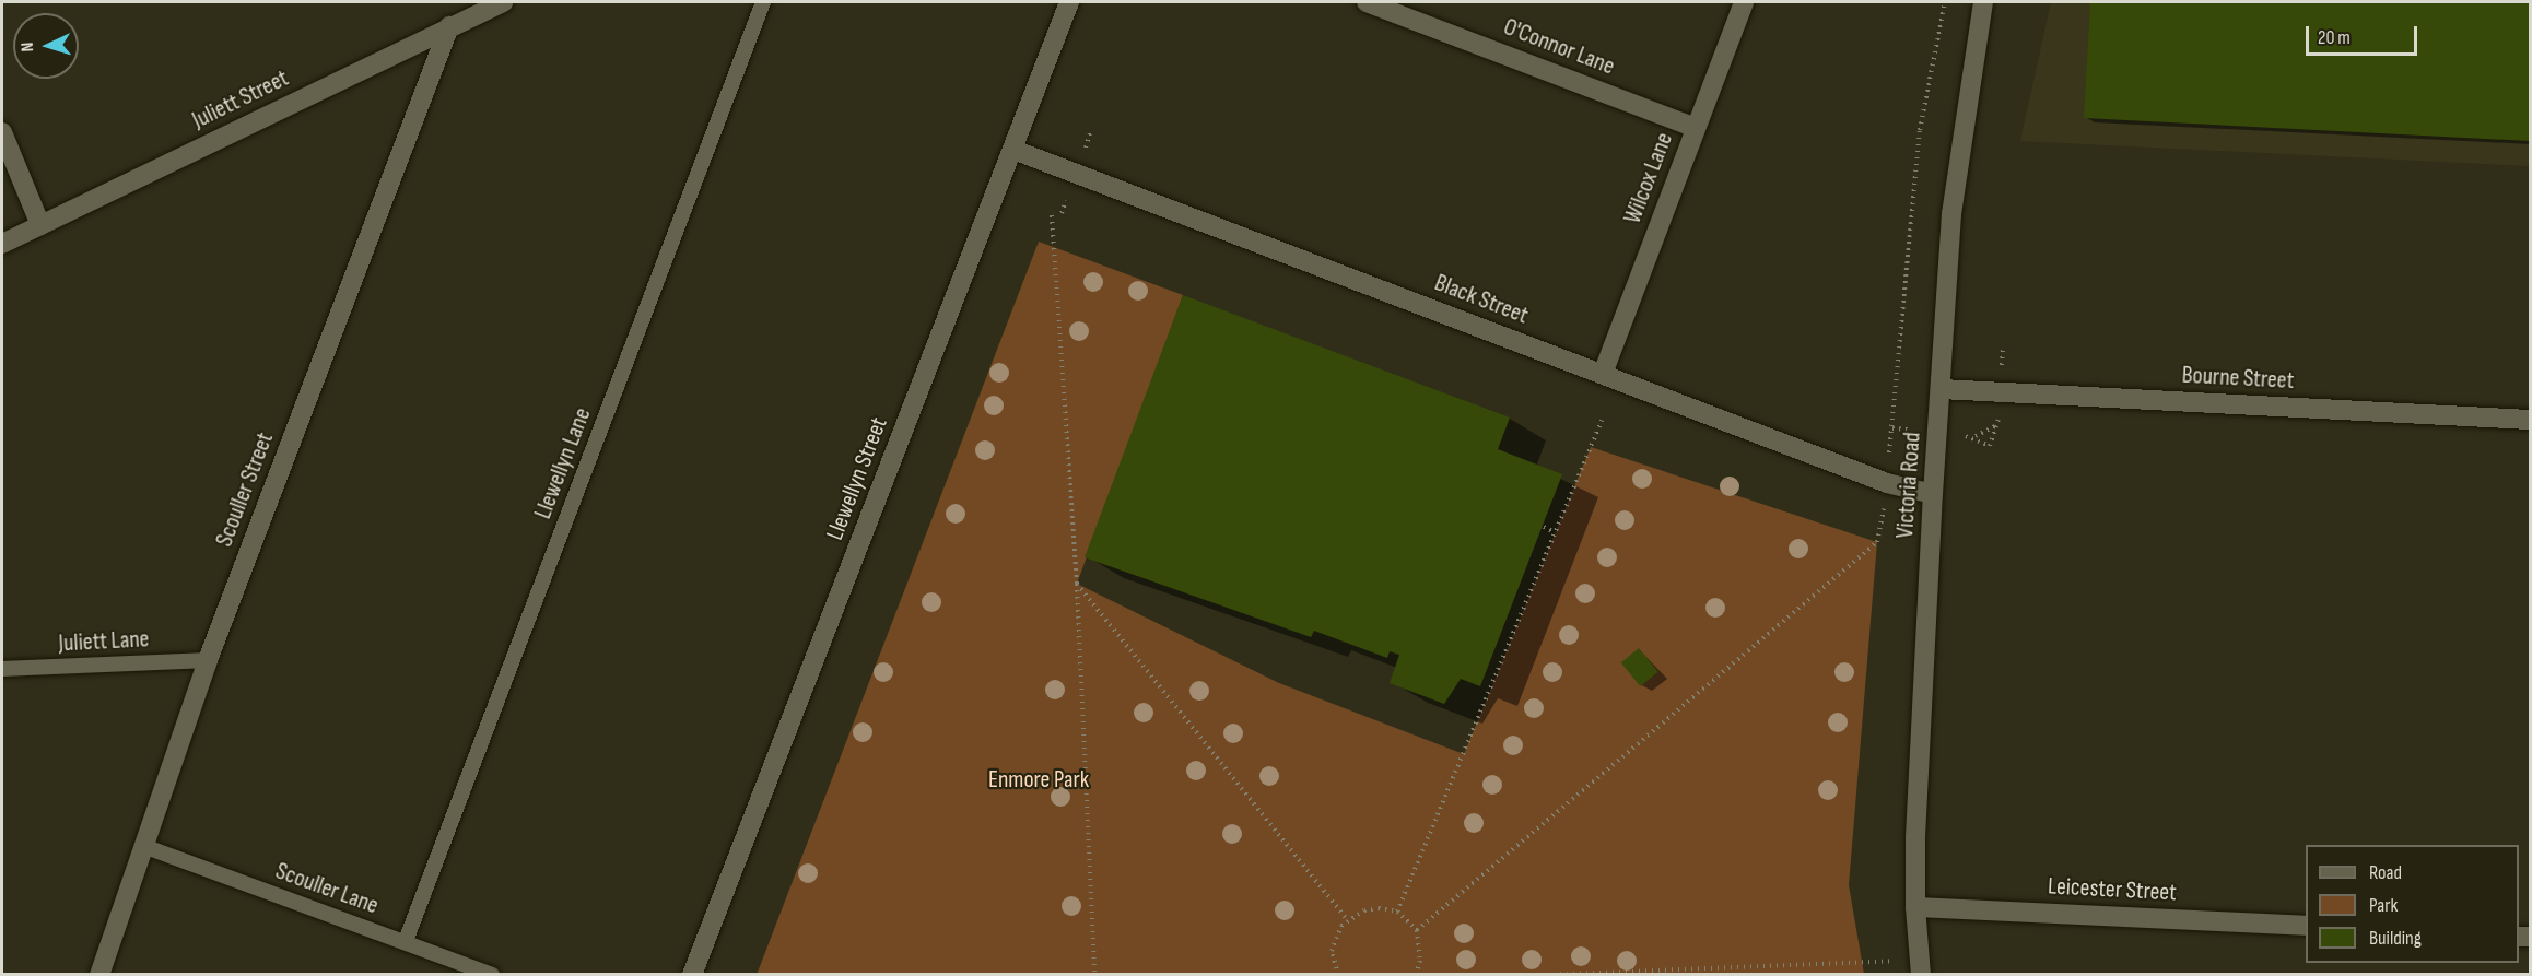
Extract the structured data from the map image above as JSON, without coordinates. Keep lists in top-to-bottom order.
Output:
{
  "streets": {
    "street": [
      "O'Connor Lane",
      "Juliett Street",
      "Wilcox Lane",
      "Black Street",
      "Bourne Street",
      "Llewellyn Street",
      "Victoria Road",
      "Scouller Street",
      "Leicester Street"
    ],
    "lane": ["Llewellyn Lane", "Juliett Lane", "Scouller Lane"]
  },
  "crossings": [
    ["O'Connor Lane", "Wilcox Lane"],
    ["Juliett Street", "Scouller Street"],
    ["Wilcox Lane", "Black Street"],
    ["Black Street", "Llewellyn Street"],
    ["Black Street", "Victoria Road"],
    ["Bourne Street", "Victoria Road"],
    ["Llewellyn Lane", "Scouller Lane"],
    ["Victoria Road", "Leicester Street"],
    ["Scouller Street", "Juliett Lane"],
    ["Scouller Street", "Scouller Lane"]
  ],
  "parks": ["Enmore Park"],
  "legend": ["Road", "Park", "Building"],
  "scale_bar": "20 m",
  "north": "left"
}
